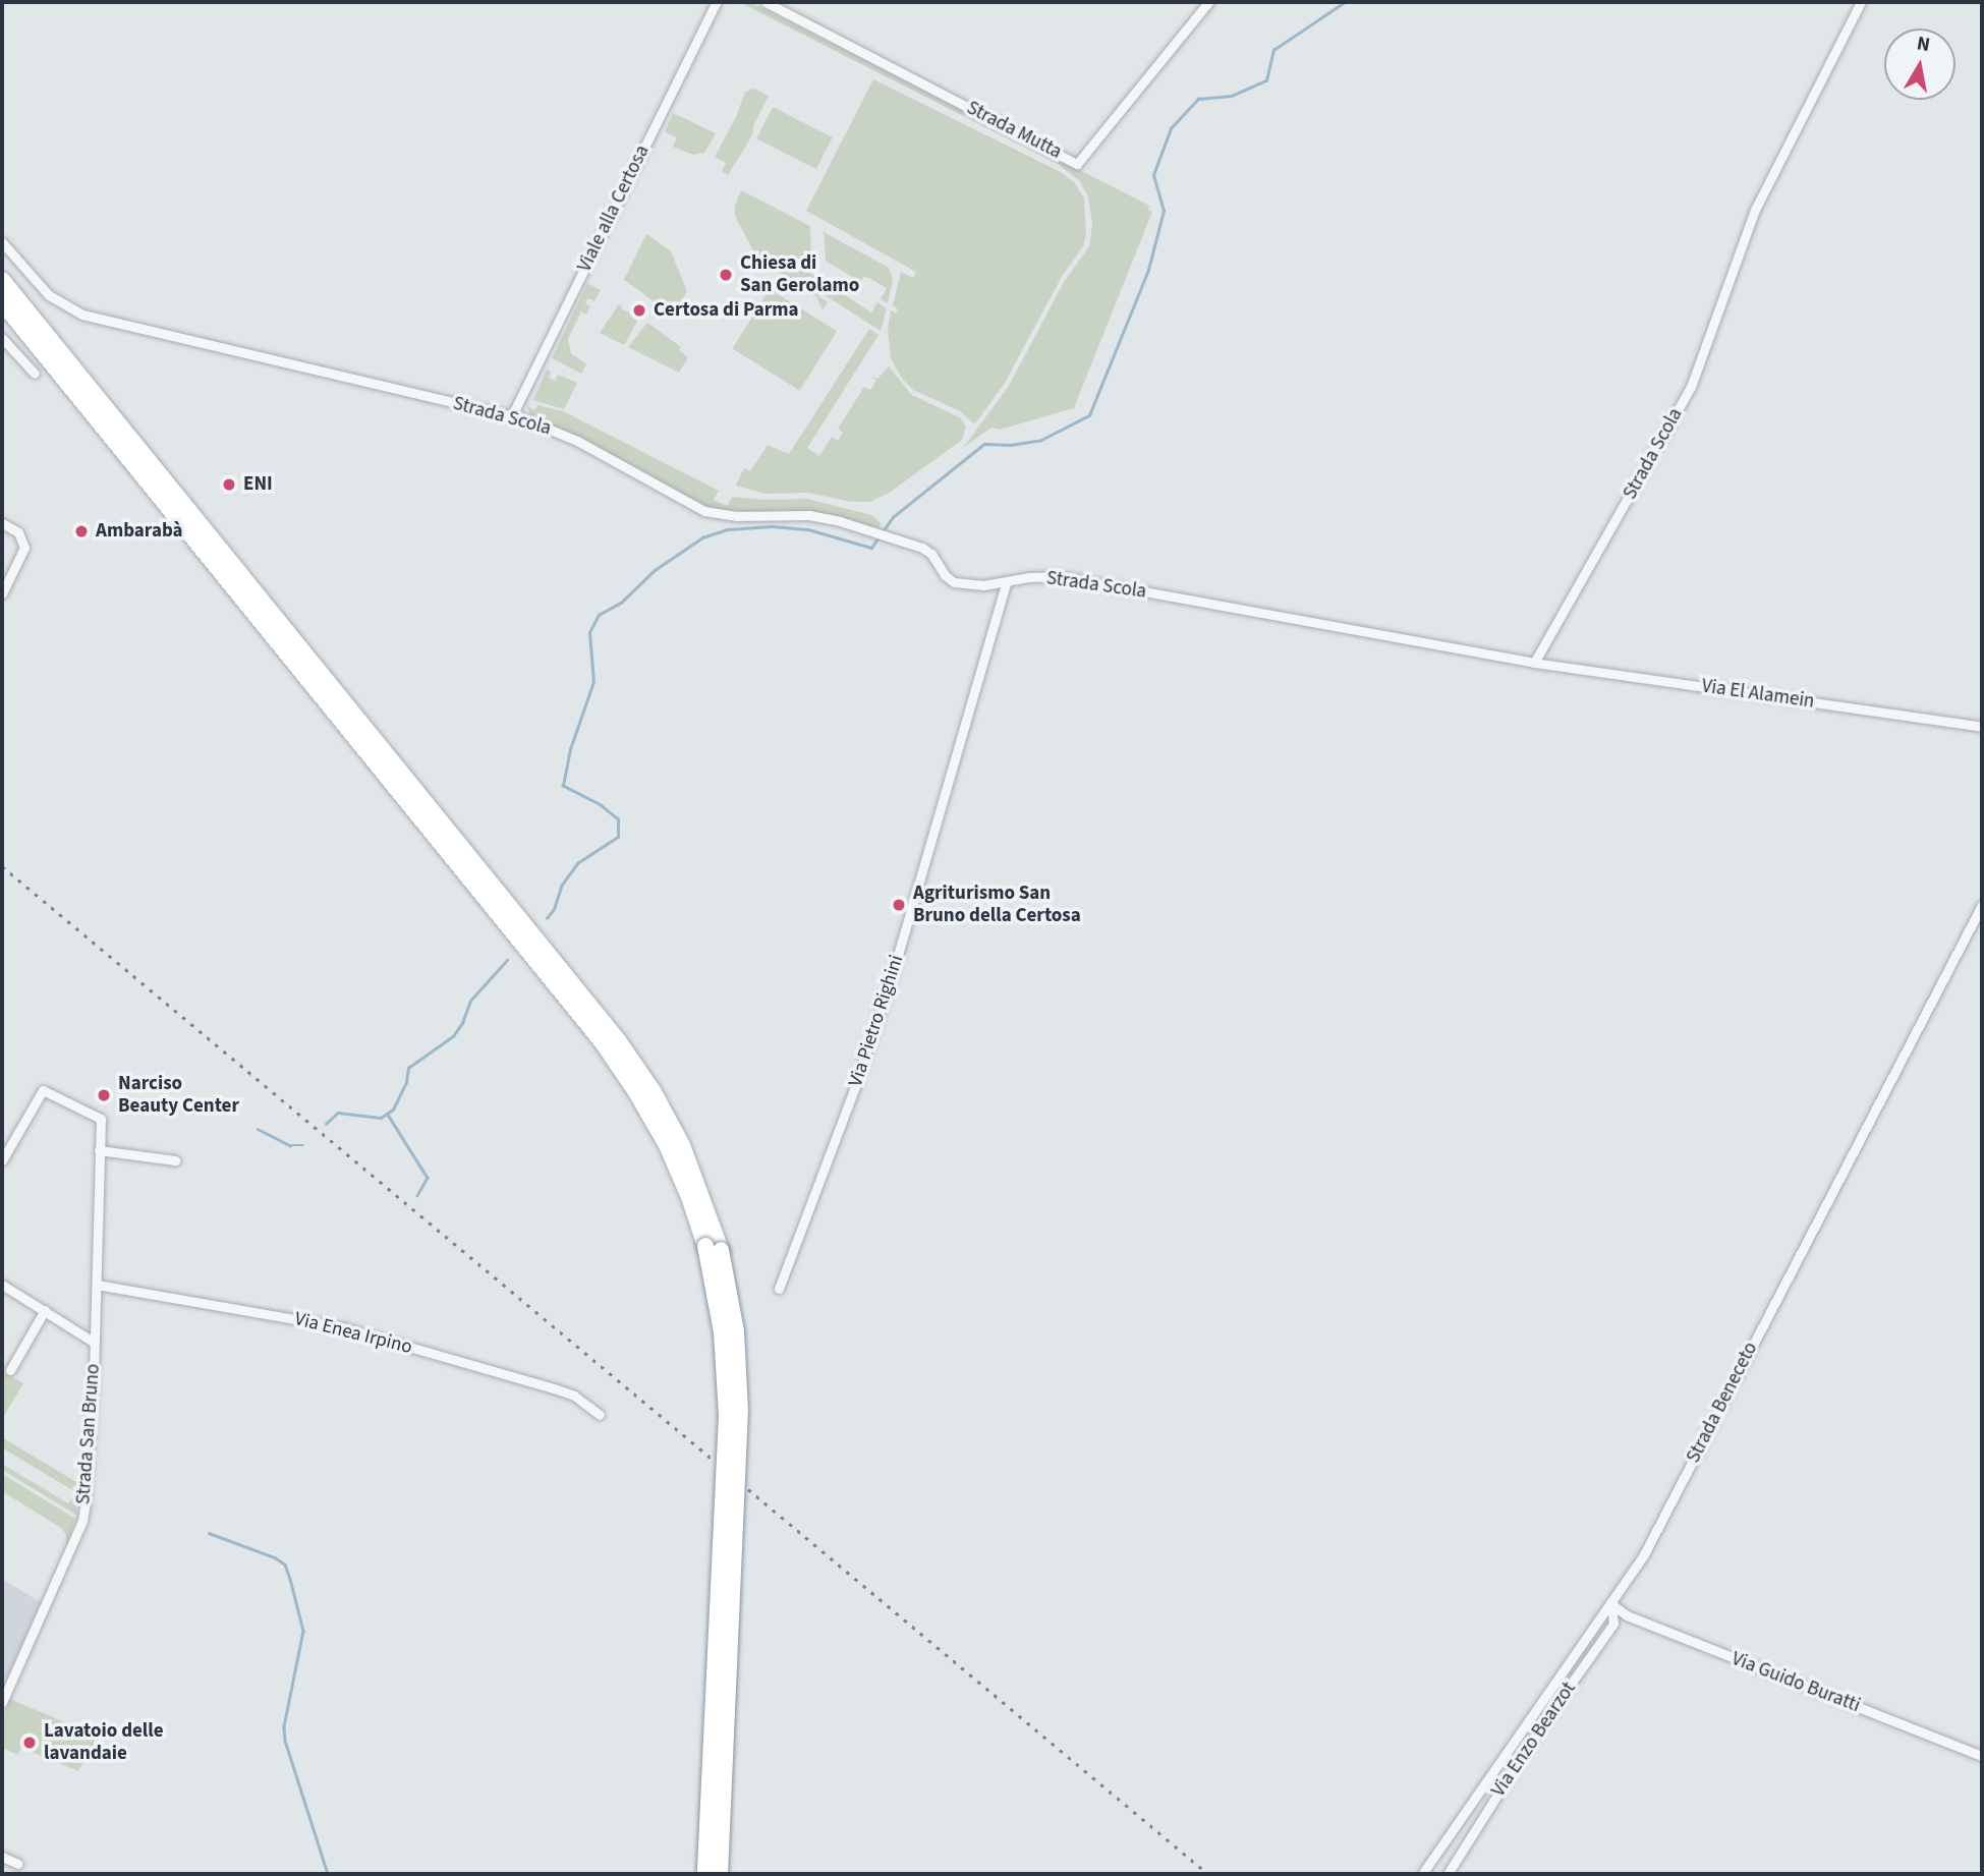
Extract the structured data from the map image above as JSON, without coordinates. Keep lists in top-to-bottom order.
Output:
{
  "streets": {
    "street": [
      "Strada Mutta",
      "Viale alla Certosa",
      "Strada Scola",
      "Via El Alamein",
      "Via Pietro Righini",
      "Via Enea Irpino",
      "Strada Beneceto",
      "Strada San Bruno",
      "Via Guido Buratti",
      "Via Enzo Bearzot"
    ]
  },
  "crossings": [
    ["Viale alla Certosa", "Strada Scola"],
    ["Strada Scola", "Via El Alamein"],
    ["Strada Scola", "Via Pietro Righini"],
    ["Via Enea Irpino", "Strada San Bruno"],
    ["Strada Beneceto", "Via Guido Buratti"],
    ["Strada Beneceto", "Via Enzo Bearzot"],
    ["Via Guido Buratti", "Via Enzo Bearzot"]
  ],
  "places": [
    "Chiesa di San Gerolamo",
    "Certosa di Parma",
    "ENI",
    "Ambarabà",
    "Agriturismo San Bruno della Certosa",
    "Narciso Beauty Center",
    "Lavatoio delle lavandaie"
  ],
  "north": "top"
}
